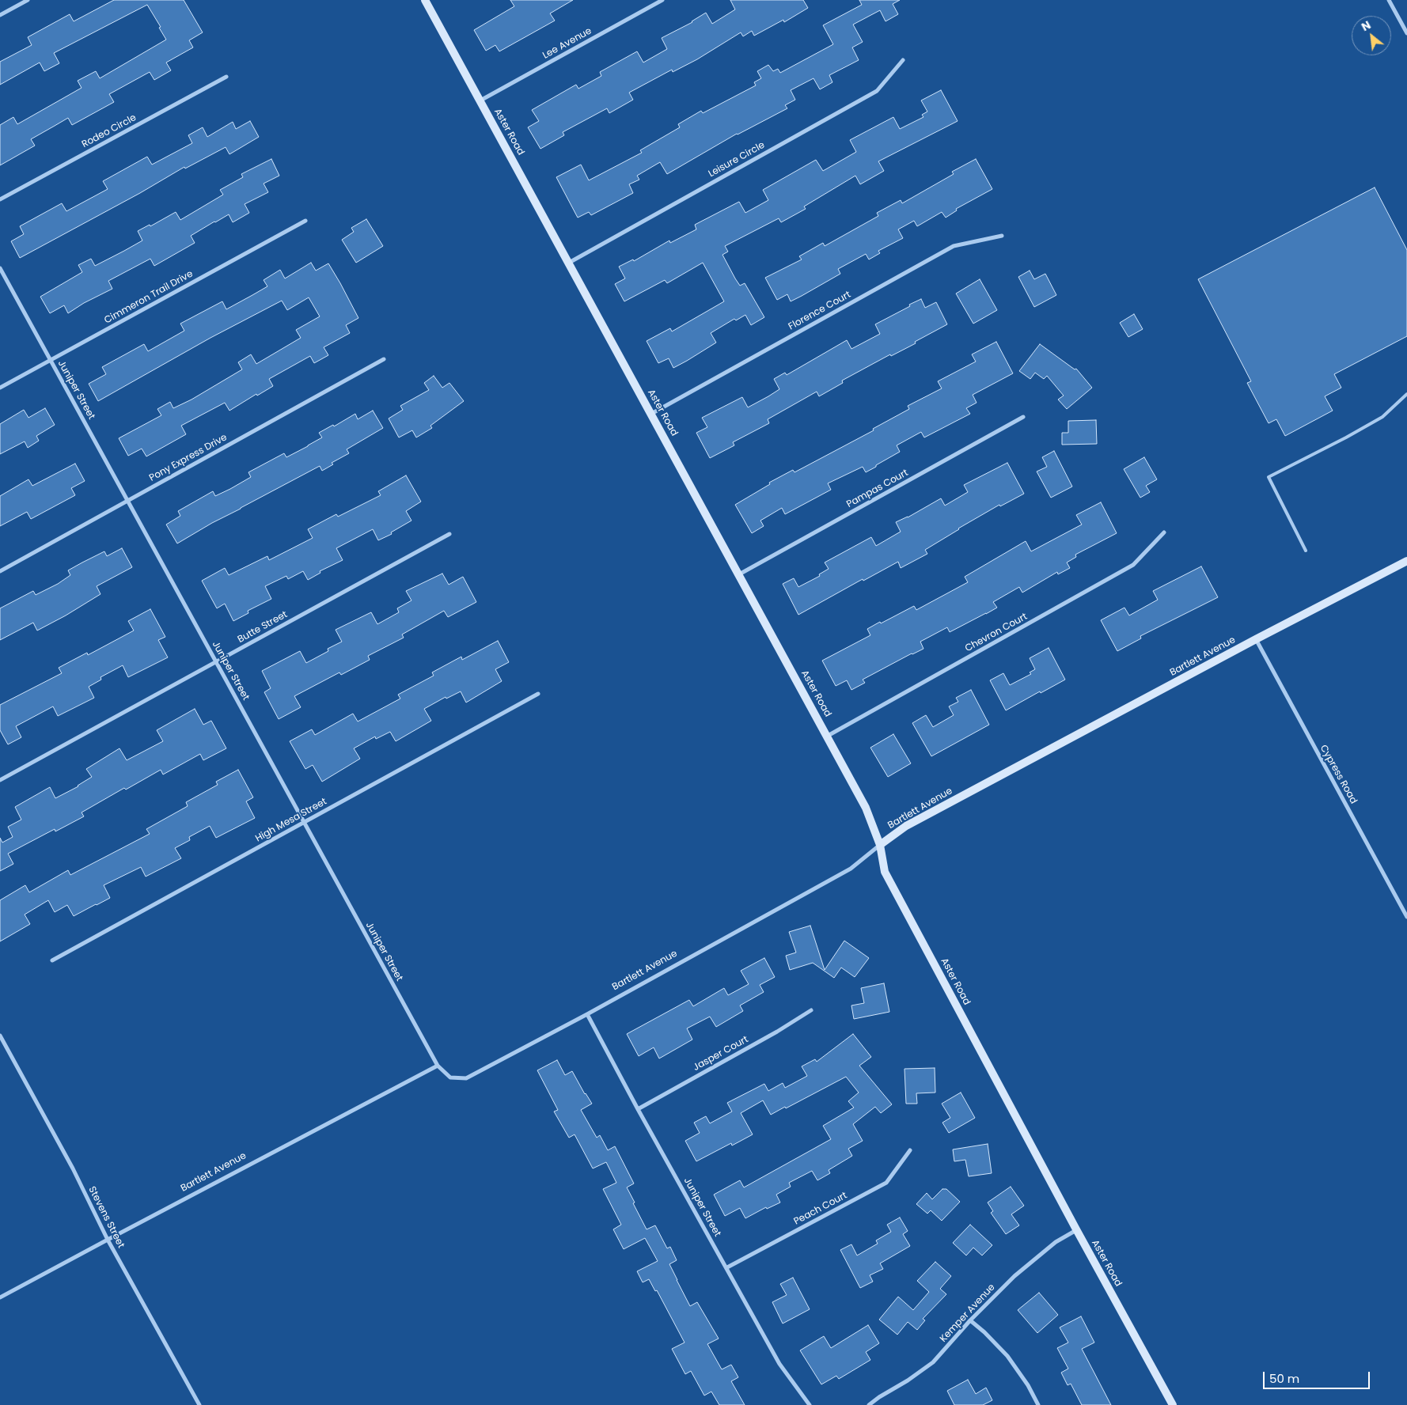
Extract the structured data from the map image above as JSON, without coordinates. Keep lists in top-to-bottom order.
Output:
{
  "streets": {
    "main road": ["Aster Road", "Bartlett Avenue"],
    "street": [
      "Lee Avenue",
      "Rodeo Circle",
      "Leisure Circle",
      "Cimmeron Trail Drive",
      "Florence Court",
      "Juniper Street",
      "Pony Express Drive",
      "Pampas Court",
      "Butte Street",
      "Chevron Court",
      "Cypress Road",
      "High Mesa Street",
      "Jasper Court",
      "Peach Court",
      "Stevens Street",
      "Kemper Avenue"
    ]
  },
  "crossings": [
    ["Lee Avenue", "Aster Road"],
    ["Aster Road", "Leisure Circle"],
    ["Aster Road", "Florence Court"],
    ["Aster Road", "Pampas Court"],
    ["Aster Road", "Chevron Court"],
    ["Aster Road", "Bartlett Avenue"],
    ["Aster Road", "Kemper Avenue"],
    ["Cimmeron Trail Drive", "Juniper Street"],
    ["Juniper Street", "Pony Express Drive"],
    ["Juniper Street", "Butte Street"],
    ["Juniper Street", "Bartlett Avenue"],
    ["Juniper Street", "High Mesa Street"],
    ["Juniper Street", "Jasper Court"],
    ["Juniper Street", "Peach Court"],
    ["Bartlett Avenue", "Cypress Road"],
    ["Bartlett Avenue", "Stevens Street"]
  ],
  "scale_bar": "50 m",
  "north": "top left"
}
